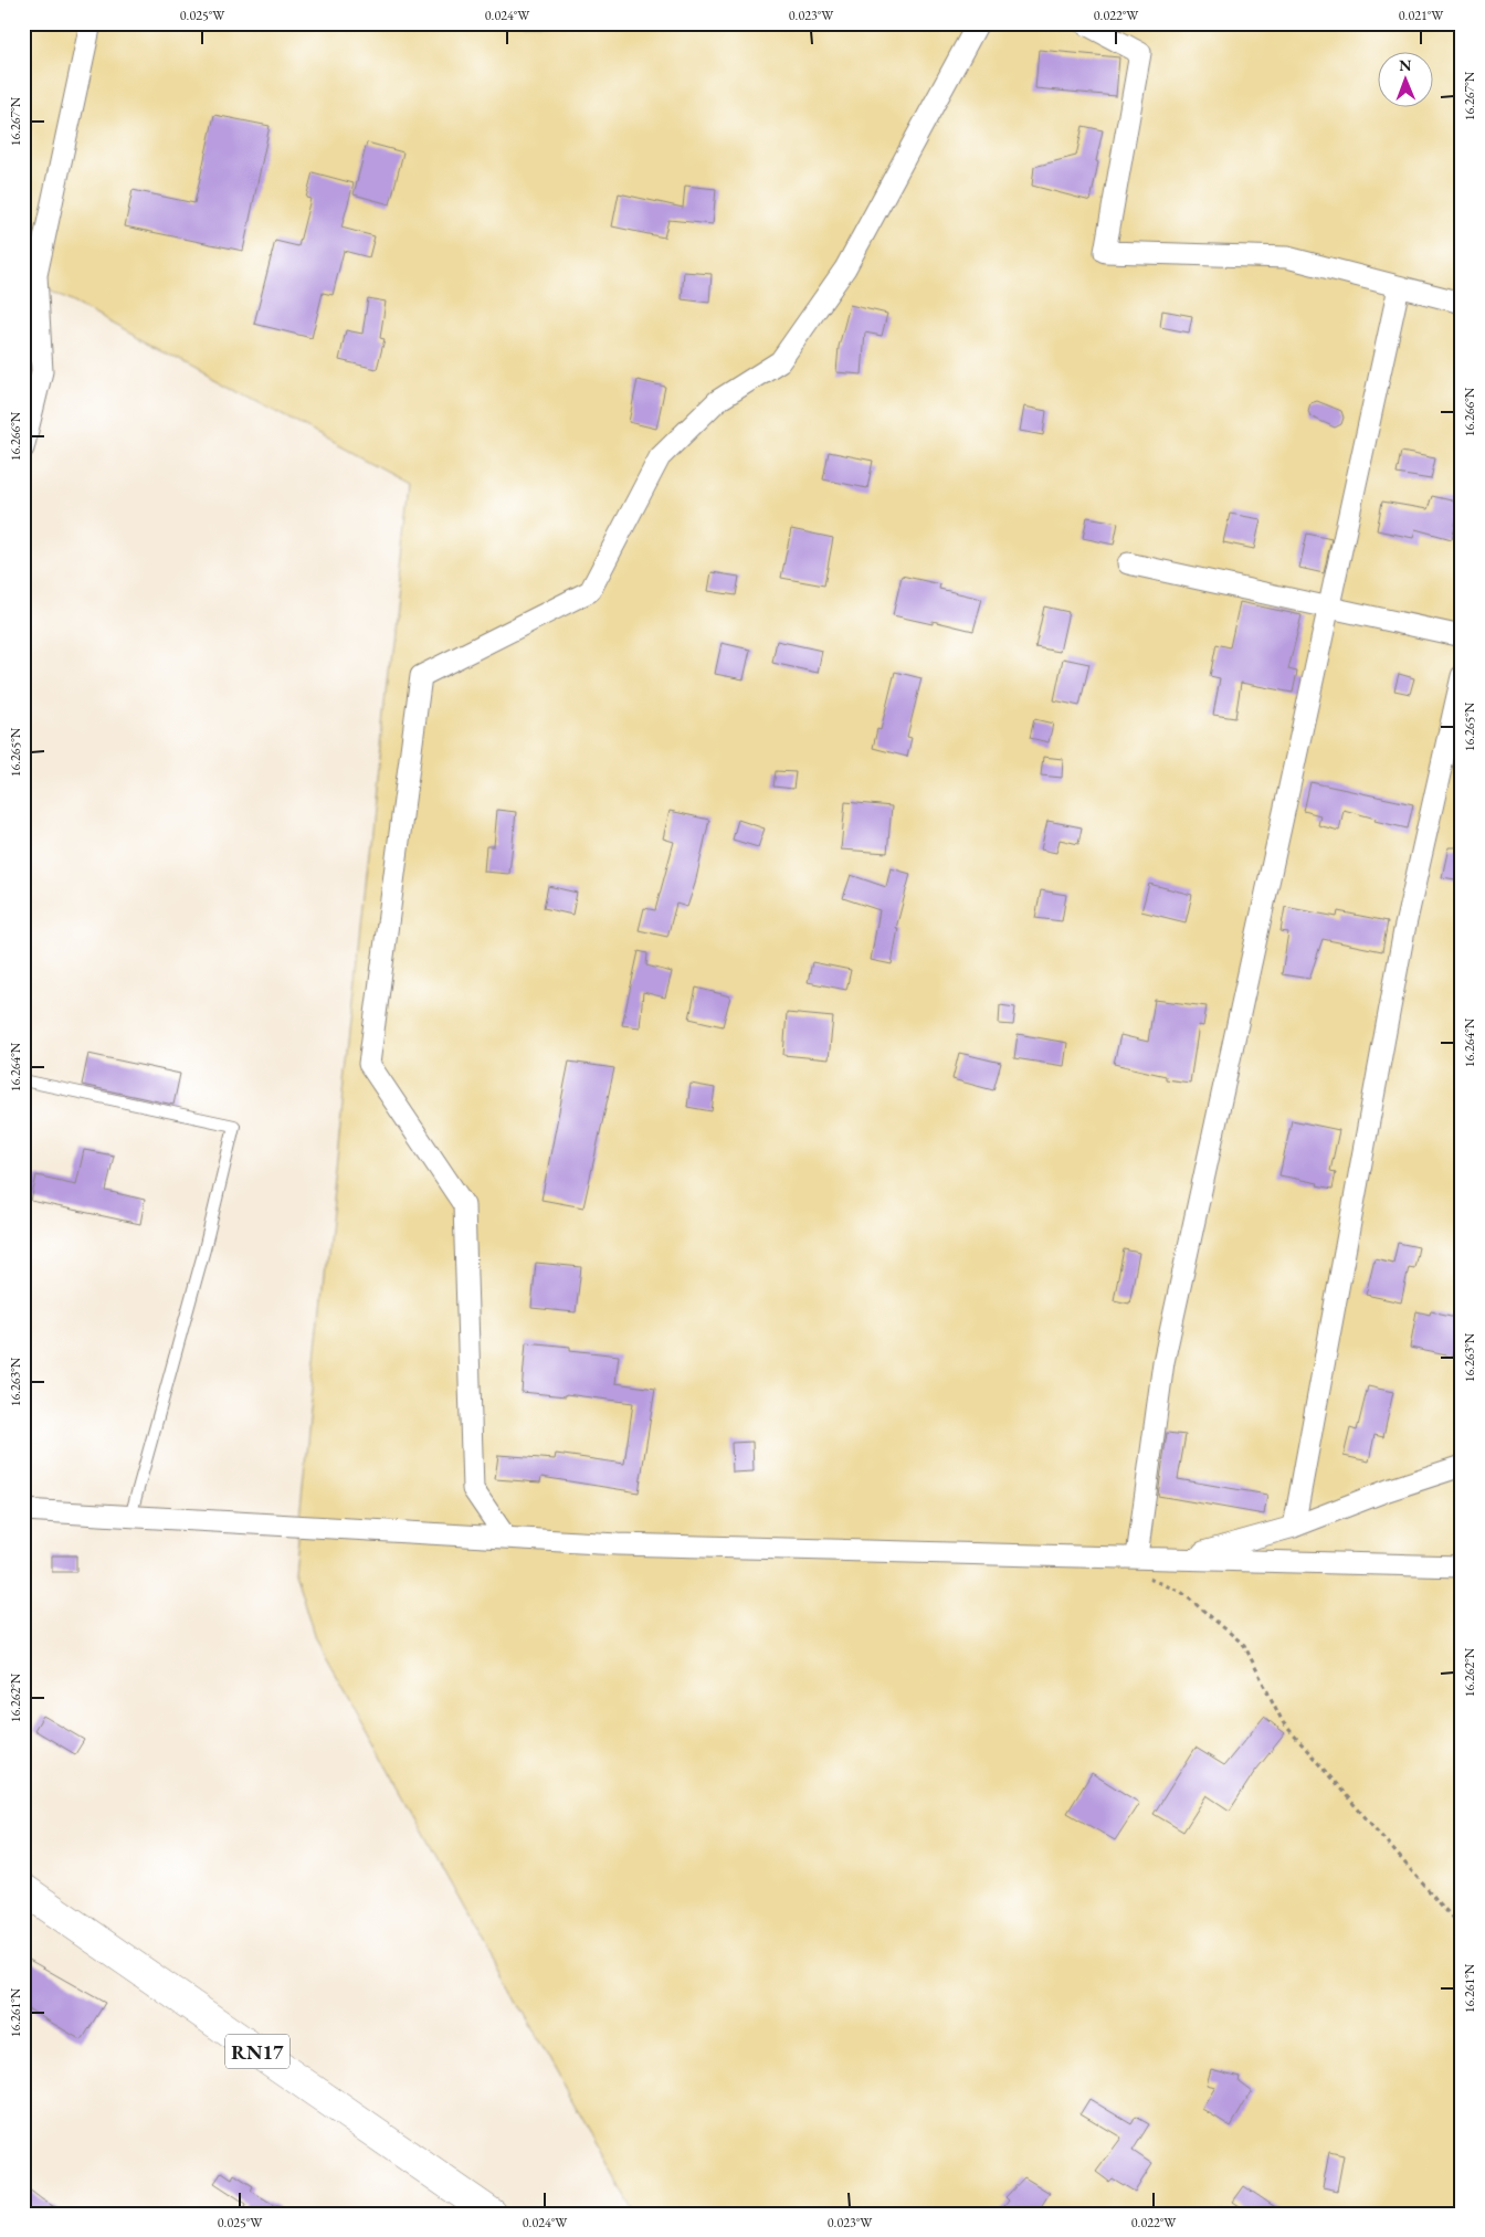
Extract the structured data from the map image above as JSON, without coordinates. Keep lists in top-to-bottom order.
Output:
{
  "streets": {
    "main road": ["RN17"]
  },
  "north": "top",
  "coordinates": [
    "0.025°W",
    "0.024°W",
    "0.023°W",
    "0.022°W",
    "0.021°W",
    "16.267°N",
    "16.266°N",
    "16.265°N",
    "16.264°N",
    "16.263°N",
    "16.262°N",
    "16.261°N"
  ]
}
